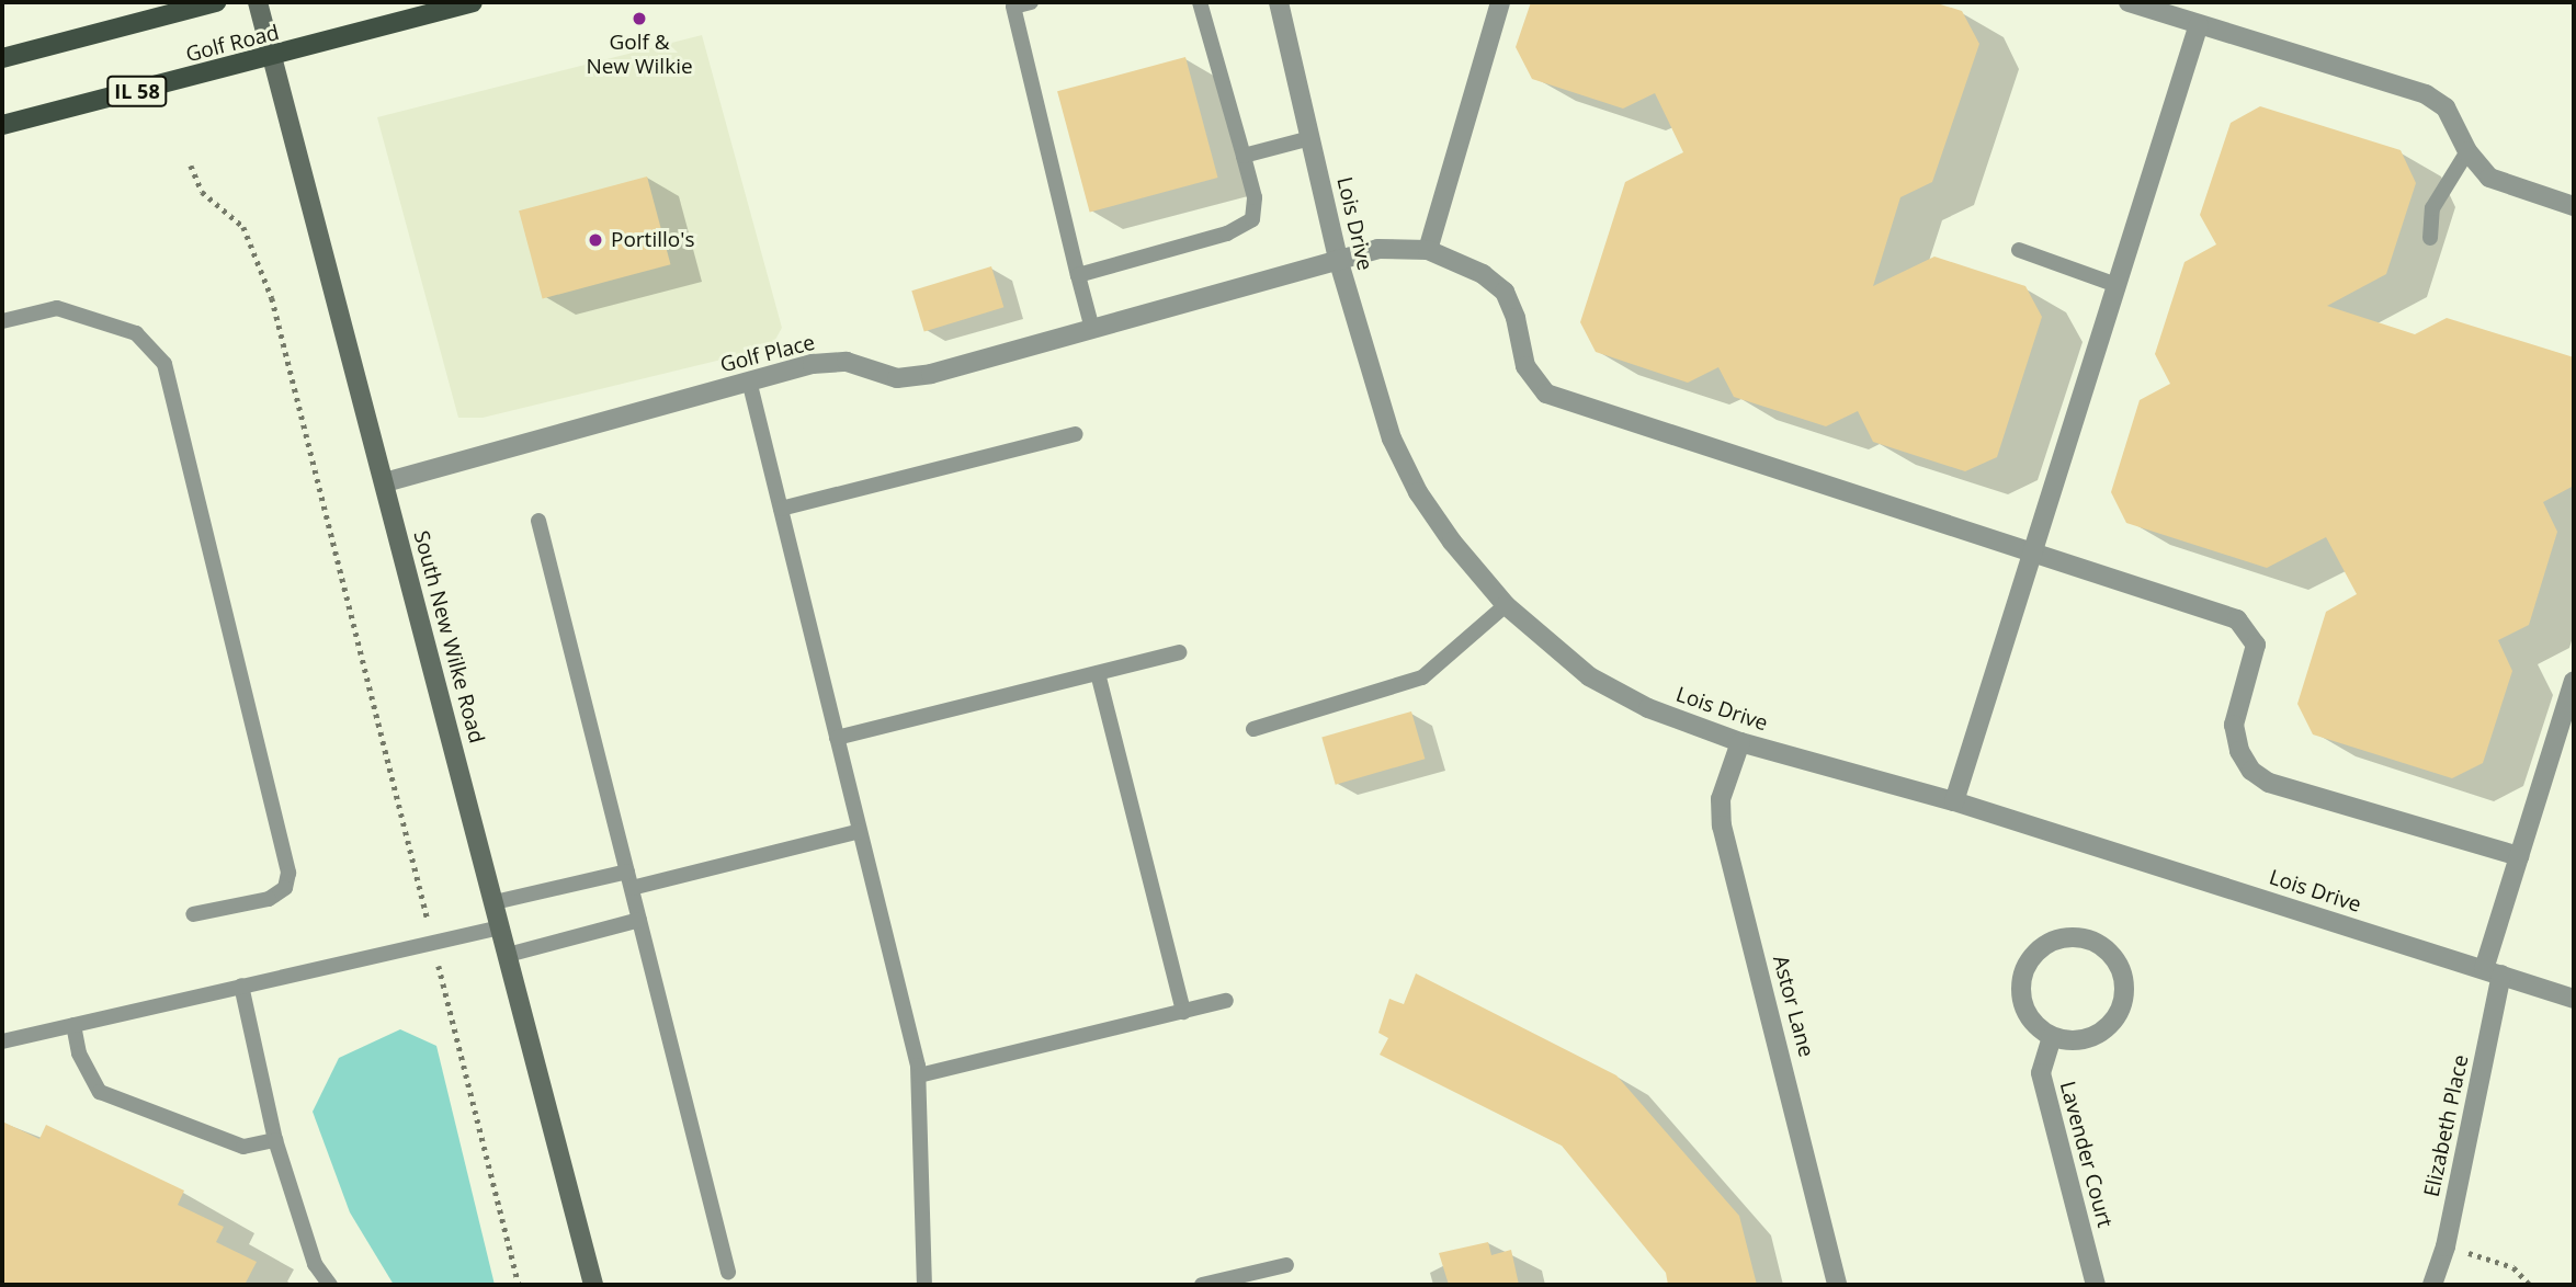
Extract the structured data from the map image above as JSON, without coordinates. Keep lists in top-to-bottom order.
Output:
{
  "streets": {
    "main road": ["Golf Road", "IL 58", "South New Wilke Road"],
    "street": [
      "Lois Drive",
      "Golf Place",
      "Astor Lane",
      "Elizabeth Place",
      "Lavender Court"
    ]
  },
  "crossings": [
    ["Golf Road", "South New Wilke Road"],
    ["Lois Drive", "Golf Place"],
    ["Lois Drive", "Astor Lane"],
    ["Lois Drive", "Elizabeth Place"],
    ["Golf Place", "South New Wilke Road"]
  ],
  "places": ["Golf & New Wilkie", "Portillo's"]
}
